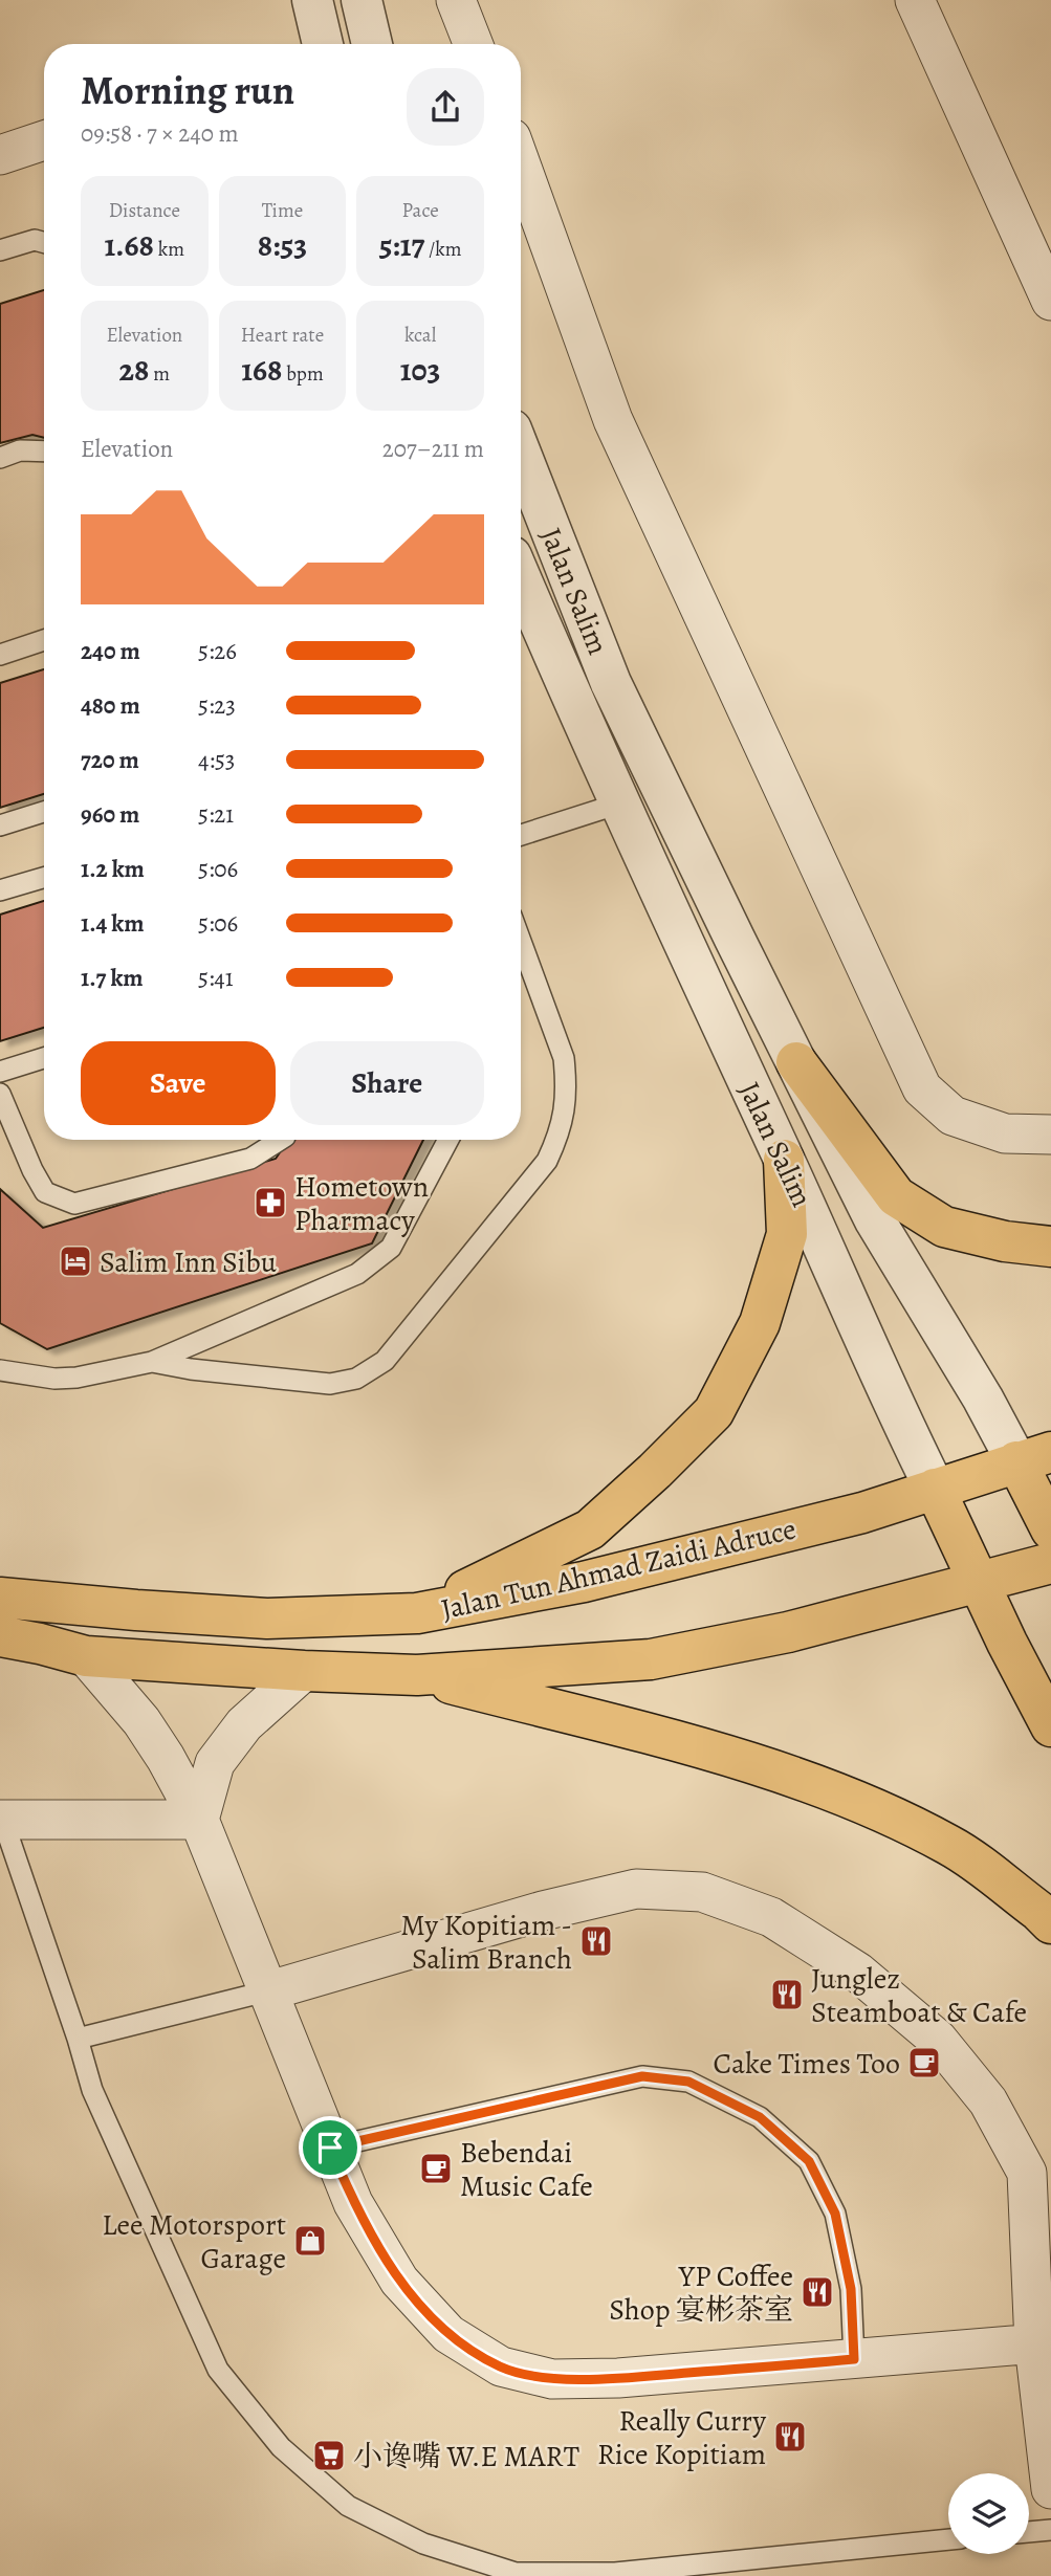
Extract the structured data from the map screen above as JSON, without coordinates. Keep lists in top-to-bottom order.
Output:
{
  "streets": {
    "main road": ["Jalan Salim", "Jalan Tun Ahmad Zaidi Adruce"]
  },
  "crossings": [
    ["Jalan Salim", "Jalan Tun Ahmad Zaidi Adruce"]
  ],
  "places": {
    "pharmacy": ["Hometown Pharmacy"],
    "hotel": ["Salim Inn Sibu"],
    "restaurant": [
      "My Kopitiam - Salim Branch",
      "Junglez Steamboat & Cafe",
      "YP Coffee Shop 宴彬茶室",
      "Really Curry Rice Kopitiam"
    ],
    "cafe": ["Cake Times Too", "Bebendai Music Cafe"],
    "shop": ["Lee Motorsport Garage"],
    "supermarket": ["小谗嘴 W.E MART"]
  },
  "page": {
    "heading": ["Morning run", "09:58 · 7 × 240 m"],
    "stats": [
      ["Distance", "1.68 km"],
      ["Time", "8:53"],
      ["Pace", "5:17 /km"],
      ["Elevation", "28 m"],
      ["Heart rate", "168 bpm"],
      ["kcal", "103"]
    ],
    "chart": ["Elevation", "207–211 m"],
    "list": [
      {
        "name": "240 m",
        "note": "5:26"
      },
      {
        "name": "480 m",
        "note": "5:23"
      },
      {
        "name": "720 m",
        "note": "4:53"
      },
      {
        "name": "960 m",
        "note": "5:21"
      },
      {
        "name": "1.2 km",
        "note": "5:06"
      },
      {
        "name": "1.4 km",
        "note": "5:06"
      },
      {
        "name": "1.7 km",
        "note": "5:41"
      }
    ],
    "buttons": ["Save", "Share"]
  }
}
